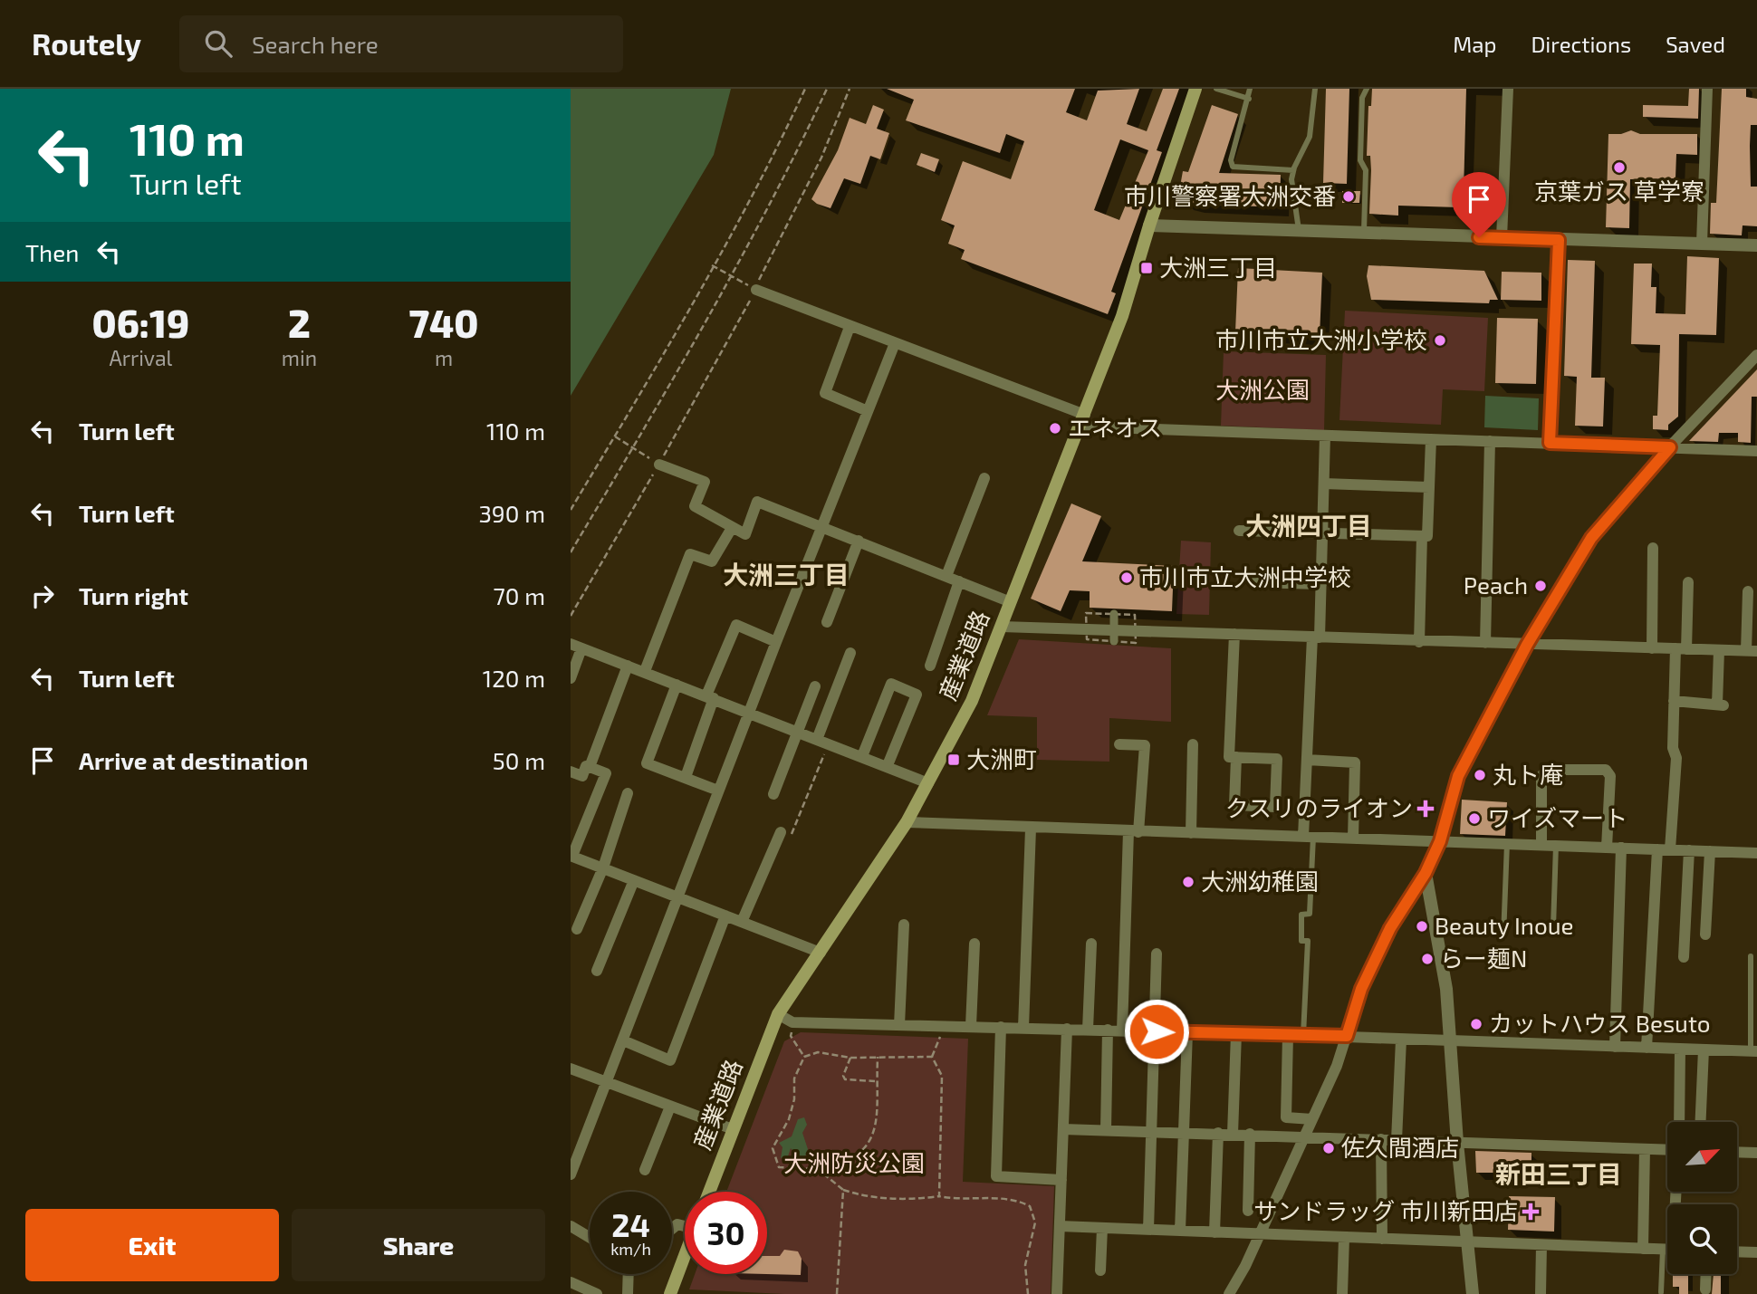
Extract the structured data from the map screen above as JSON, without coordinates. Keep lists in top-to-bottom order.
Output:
{
  "streets": {
    "main road": ["産業道路"]
  },
  "districts": ["大洲四丁目", "大洲三丁目", "新田三丁目"],
  "parks": ["大洲公園", "大洲防災公園"],
  "places": {
    "other": [
      "京葉ガス 草学寮",
      "市川警察署大洲交番",
      "市川市立大洲小学校",
      "エネオス",
      "市川市立大洲中学校",
      "Peach",
      "丸ト庵",
      "ワイズマート",
      "大洲幼稚園",
      "Beauty Inoue",
      "らー麺N",
      "カットハウス Besuto",
      "佐久間酒店"
    ],
    "transit": ["大洲三丁目", "大洲町"],
    "health": ["クスリのライオン", "サンドラッグ 市川新田店"]
  },
  "north": "top right",
  "page": {
    "header": "Routely",
    "search": "Search here",
    "nav": ["Map", "Directions", "Saved"],
    "turn": ["110 m", "Turn left"],
    "then": "Then",
    "eta": [
      "06:19",
      "Arrival",
      "2",
      "min",
      "740",
      "m"
    ],
    "list": [
      {
        "name": "Turn left",
        "value": "110 m"
      },
      {
        "name": "Turn left",
        "value": "390 m"
      },
      {
        "name": "Turn right",
        "value": "70 m"
      },
      {
        "name": "Turn left",
        "value": "120 m"
      },
      {
        "name": "Arrive at destination",
        "value": "50 m"
      }
    ],
    "speed": "24 km/h",
    "limit": "30",
    "buttons": ["Exit", "Share"]
  }
}
